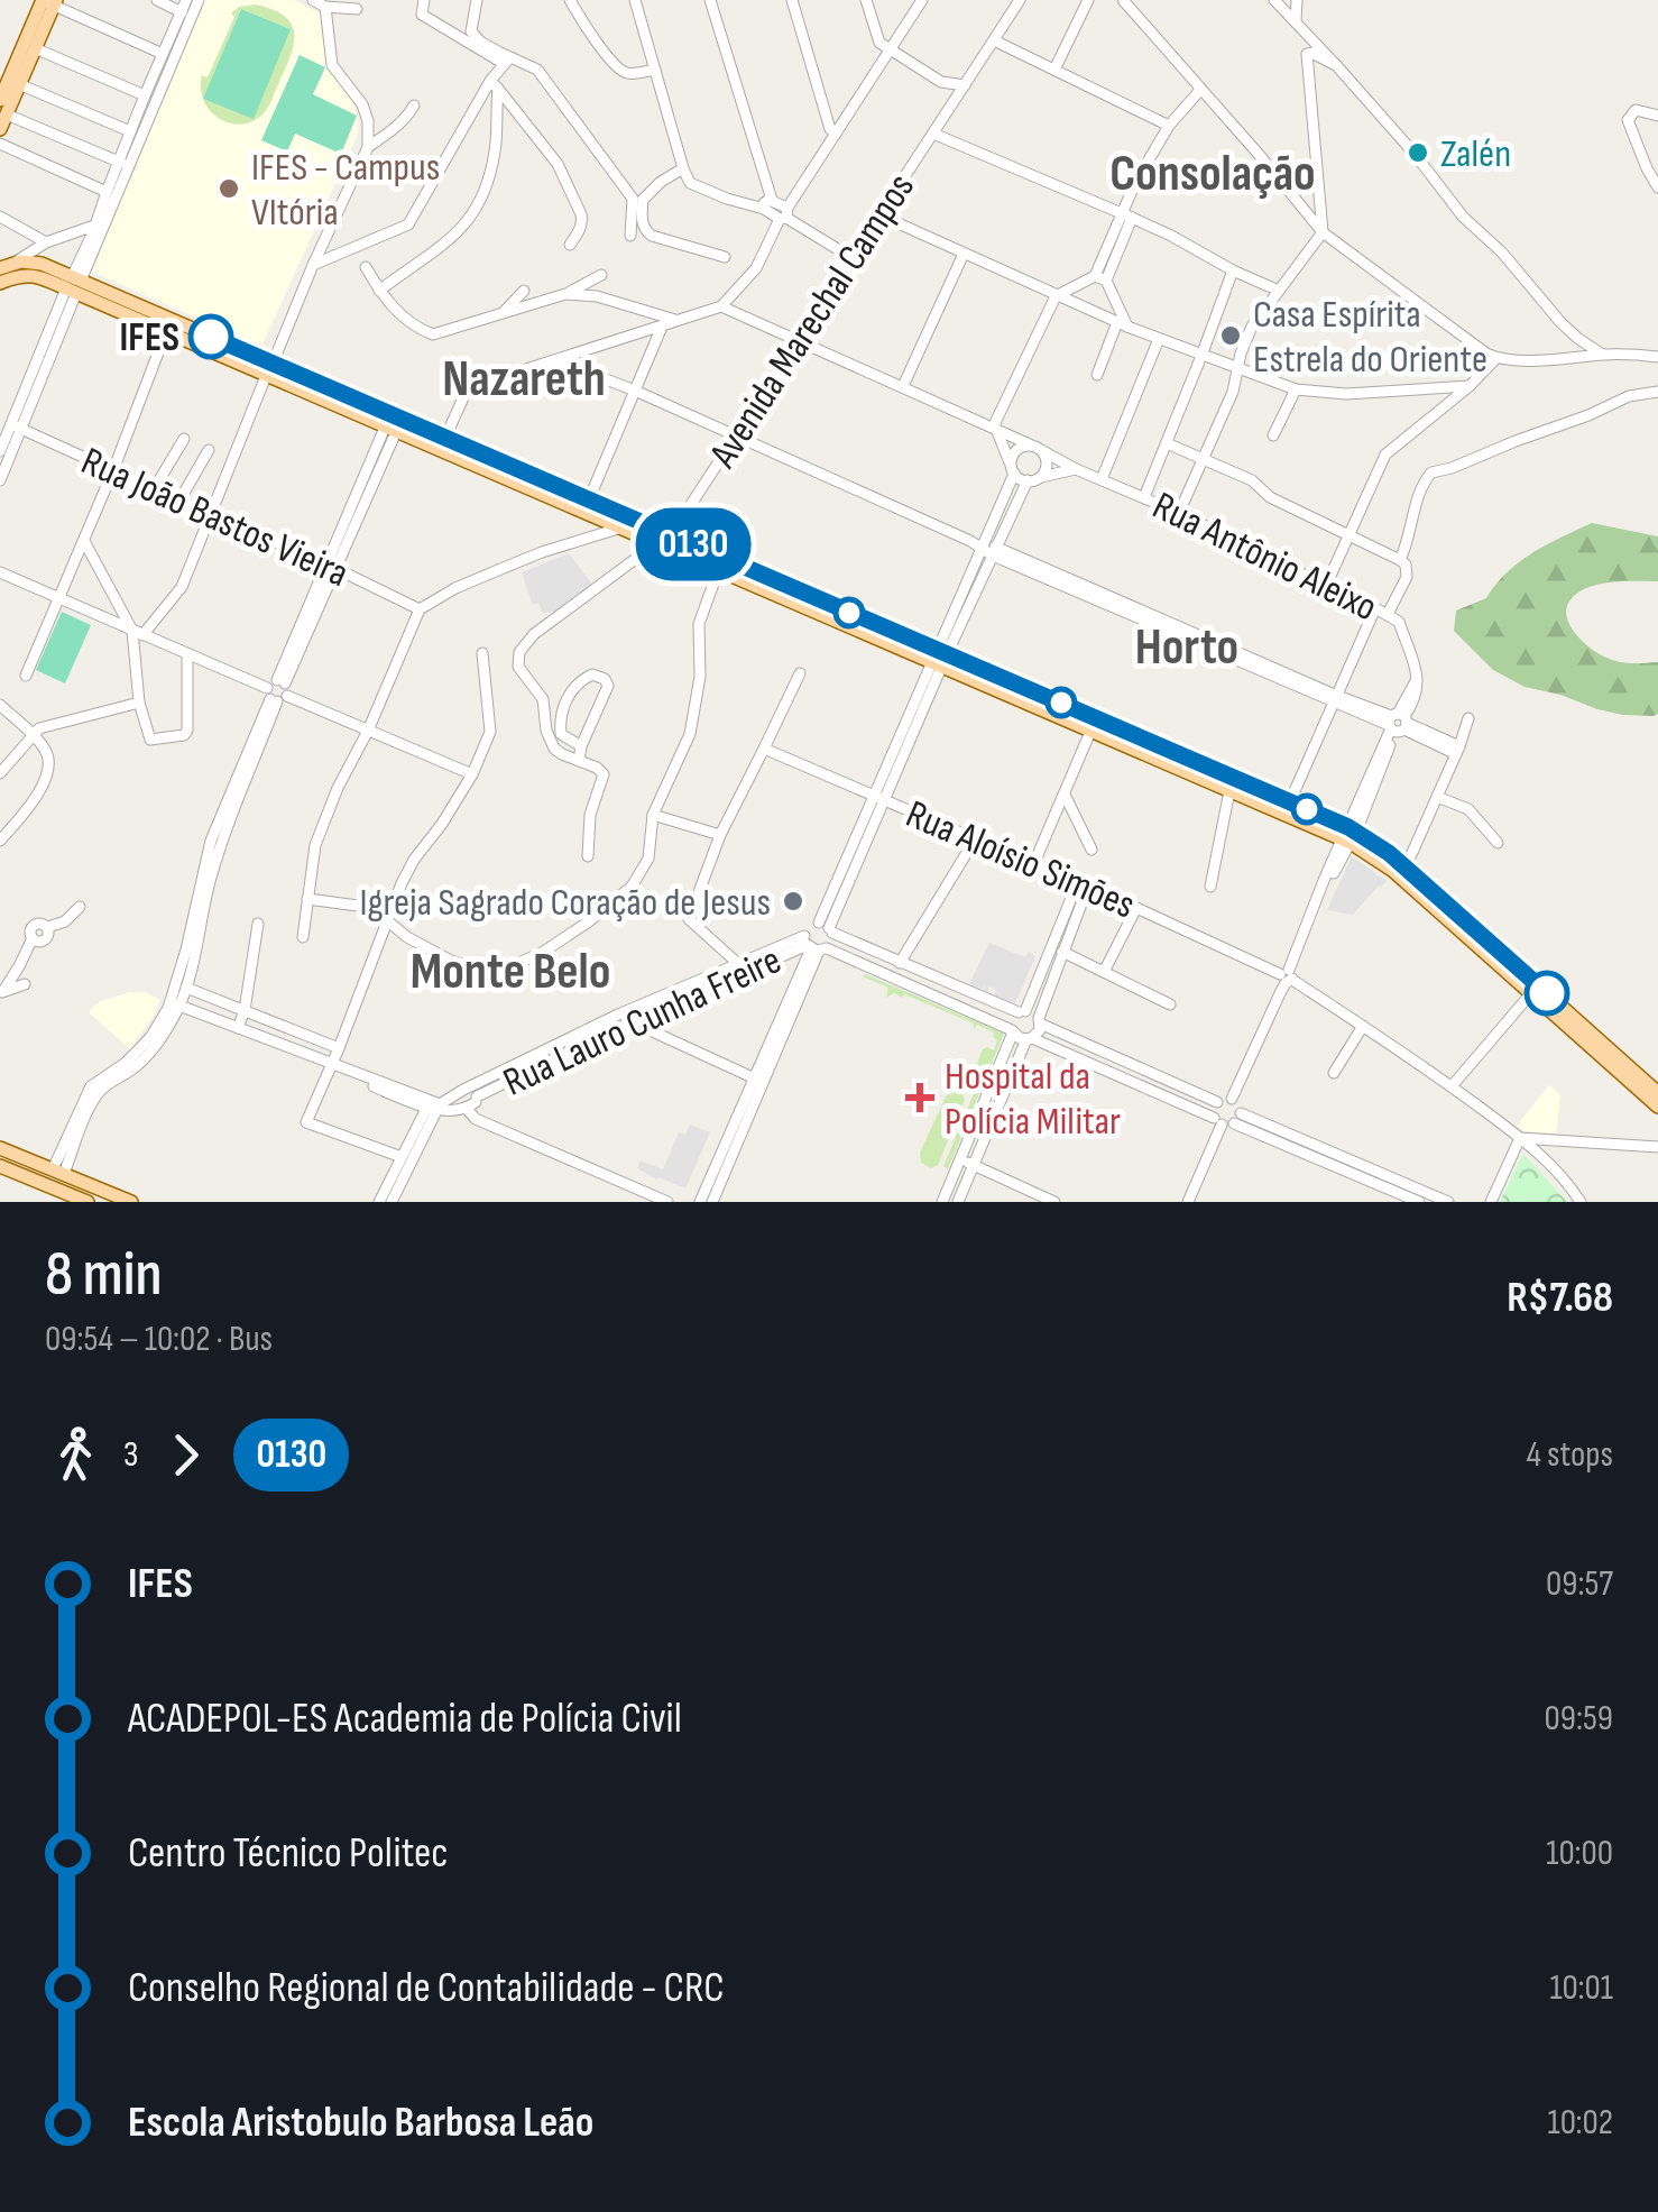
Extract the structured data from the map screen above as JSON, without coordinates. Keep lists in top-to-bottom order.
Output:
{
  "streets": {
    "street": [
      "Avenida Marechal Campos",
      "Rua João Bastos Vieira",
      "Rua Antônio Aleixo",
      "Rua Aloísio Simões",
      "Rua Lauro Cunha Freire"
    ]
  },
  "crossings": [
    ["Avenida Marechal Campos", "Rua Antônio Aleixo"],
    ["Rua Antônio Aleixo", "Rua Aloísio Simões"]
  ],
  "districts": [
    "Consolação",
    "Nazareth",
    "Horto",
    "Monte Belo"
  ],
  "places": {
    "other": [
      "Zalén",
      "IFES - Campus VItória",
      "Casa Espírita Estrela do Oriente",
      "IFES",
      "Igreja Sagrado Coração de Jesus"
    ],
    "health": ["Hospital da Polícia Militar"]
  },
  "lines": ["bus line 0130"],
  "page": {
    "on_map": "0130",
    "heading": ["8 min", "09:54 – 10:02 · Bus", "R$7.68"],
    "legs": ["3", "0130", "4 stops"],
    "list": [
      {
        "name": "IFES",
        "value": "09:57"
      },
      {
        "name": "ACADEPOL-ES Academia de Polícia Civil",
        "value": "09:59"
      },
      {
        "name": "Centro Técnico Politec",
        "value": "10:00"
      },
      {
        "name": "Conselho Regional de Contabilidade - CRC",
        "value": "10:01"
      },
      {
        "name": "Escola Aristobulo Barbosa Leão",
        "value": "10:02"
      }
    ]
  }
}
